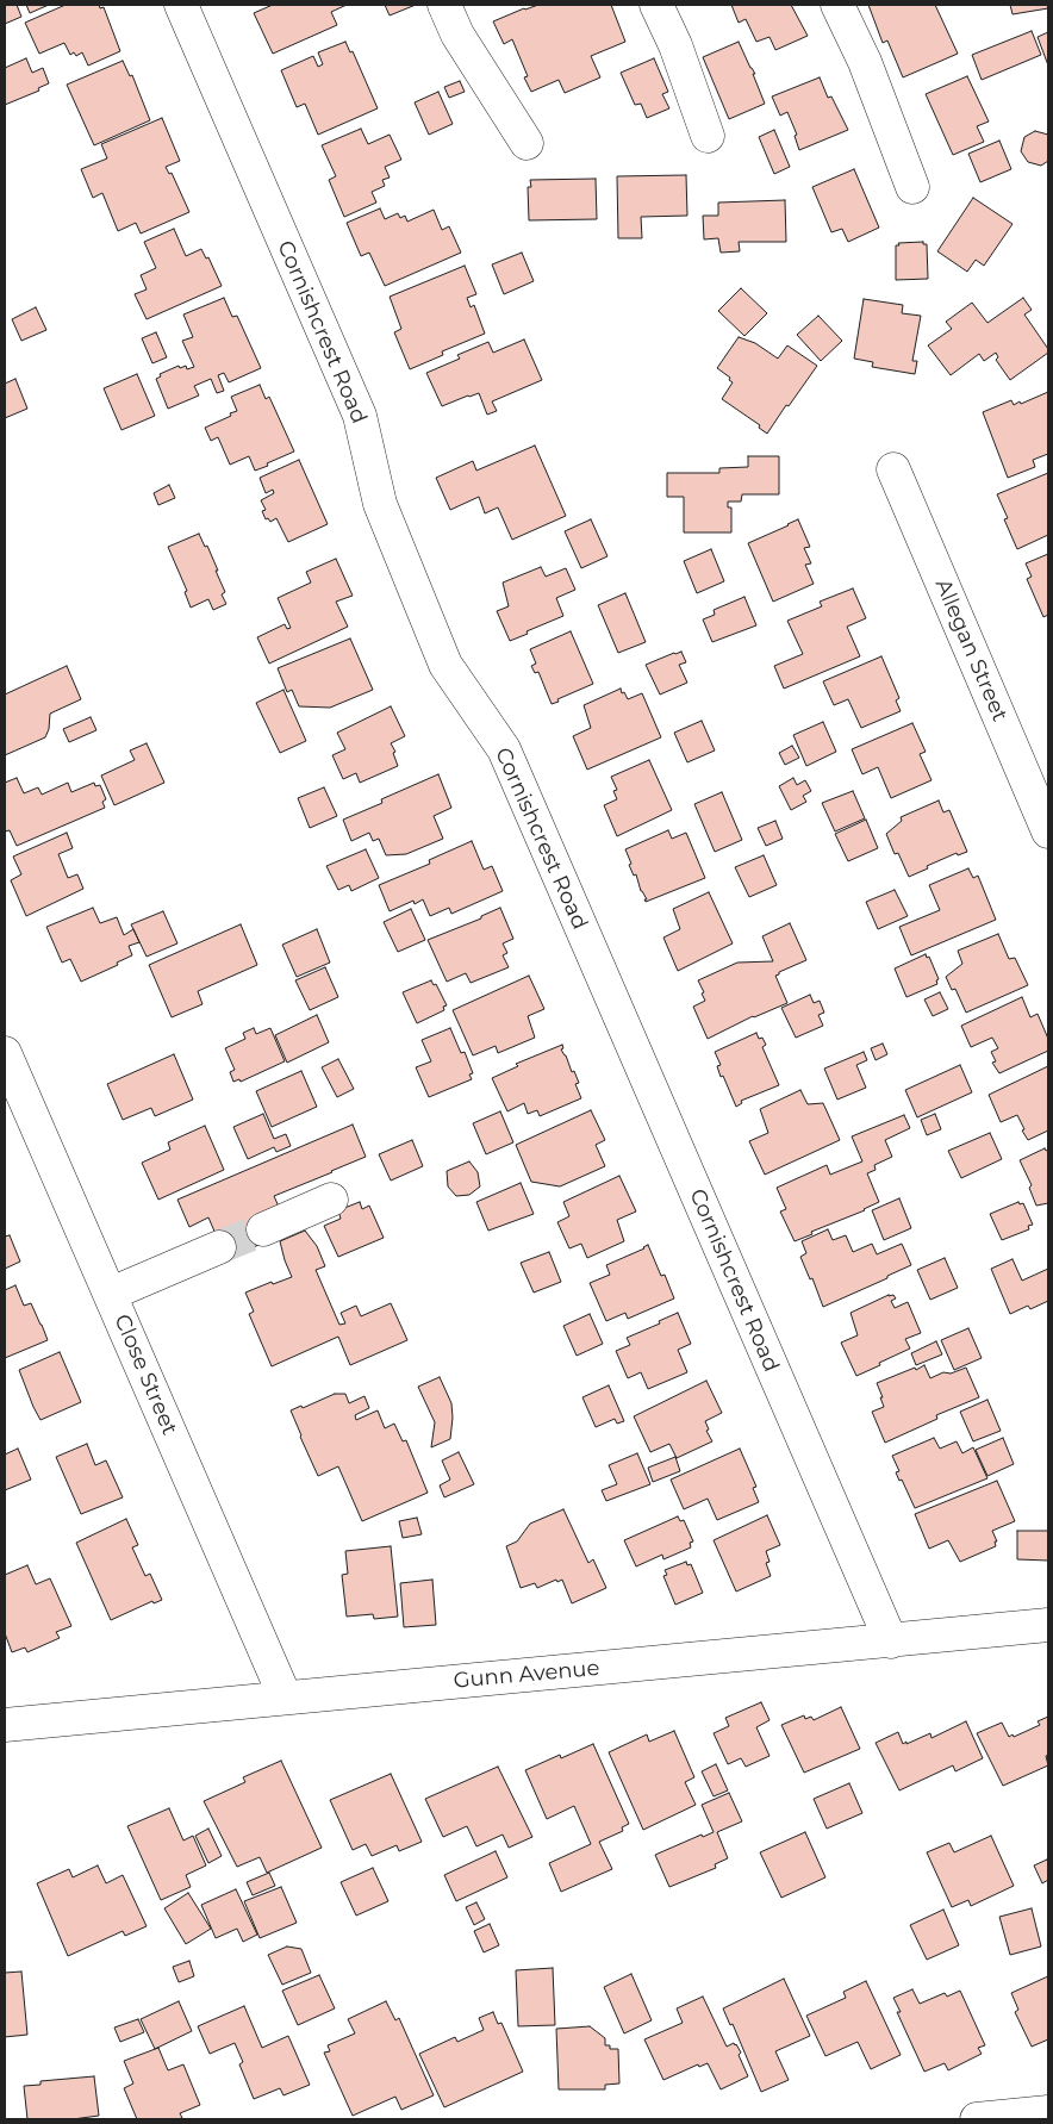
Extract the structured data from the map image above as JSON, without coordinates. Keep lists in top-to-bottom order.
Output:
{
  "streets": {
    "street": [
      "Cornishcrest Road",
      "Allegan Street",
      "Close Street",
      "Gunn Avenue"
    ]
  },
  "crossings": [
    ["Cornishcrest Road", "Gunn Avenue"],
    ["Close Street", "Gunn Avenue"]
  ]
}
